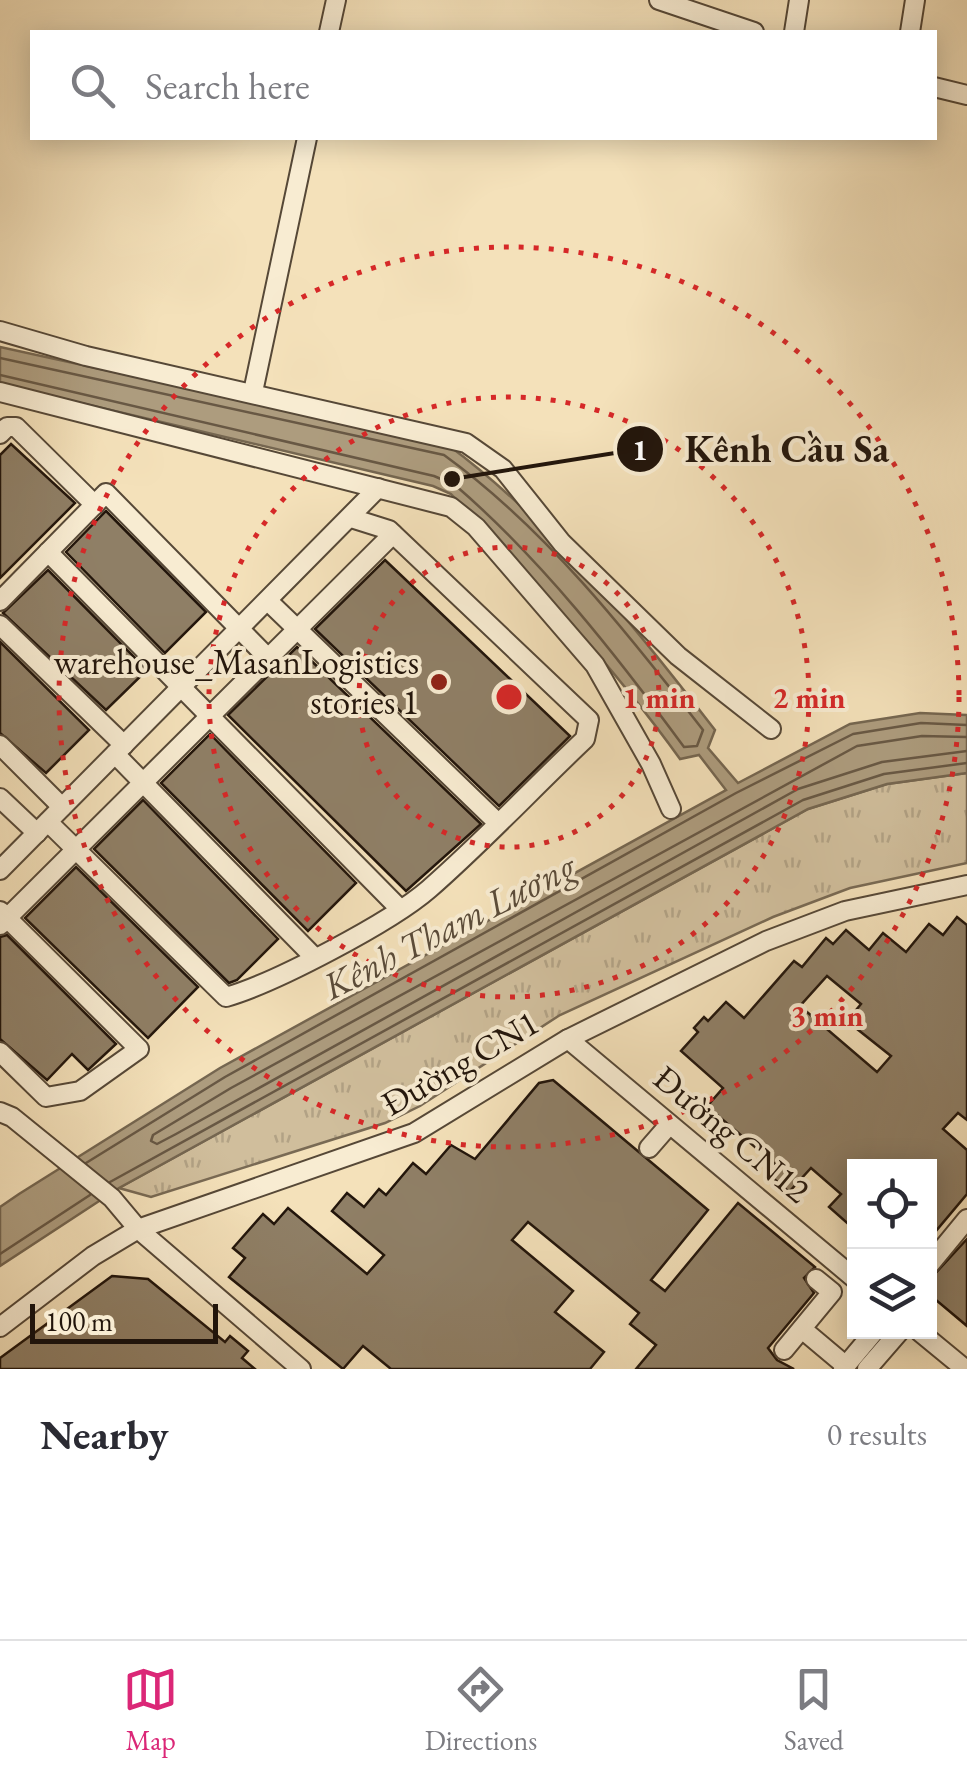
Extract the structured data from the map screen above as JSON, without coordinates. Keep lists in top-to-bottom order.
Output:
{
  "streets": {
    "street": ["Đường CN1", "Đường CN12"]
  },
  "crossings": [
    ["Đường CN1", "Đường CN12"]
  ],
  "water": ["Kênh Tham Lương"],
  "places": ["Kênh Cầu Sa", "warehouse_MasanLogistics stories 1"],
  "scale_bar": "100 m",
  "page": {
    "search": "Search here",
    "scale": "100 m",
    "heading": ["Nearby", "0 results"],
    "nav": ["Map", "Directions", "Saved"]
  },
  "rings": ["1 min", "2 min", "3 min"]
}
